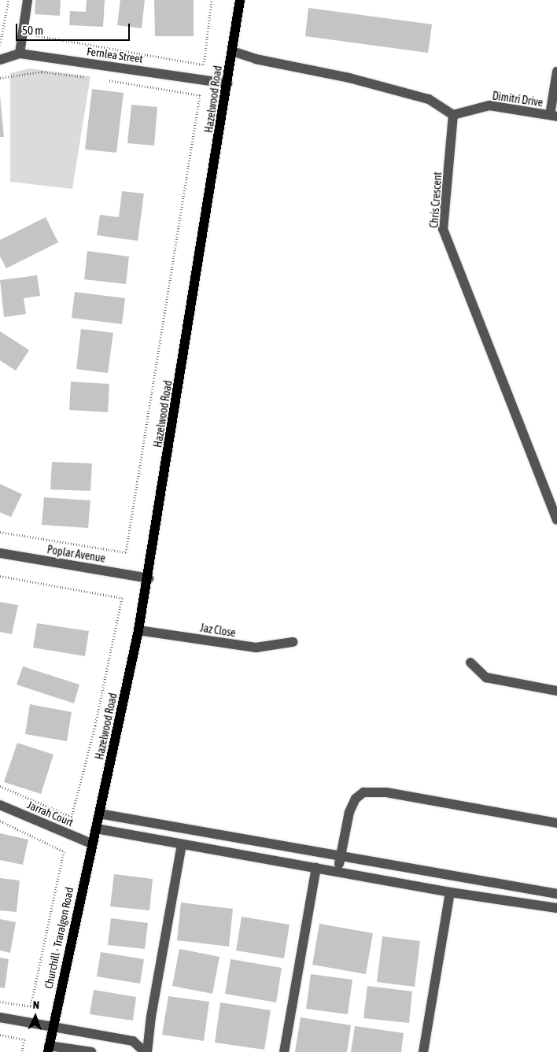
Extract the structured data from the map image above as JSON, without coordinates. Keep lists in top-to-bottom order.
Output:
{
  "streets": {
    "main road": ["Hazelwood Road", "Churchill - Traralgon Road"],
    "street": [
      "Fernlea Street",
      "Dimitri Drive",
      "Chris Crescent",
      "Poplar Avenue",
      "Jaz Close",
      "Jarrah Court"
    ]
  },
  "crossings": [
    ["Fernlea Street", "Hazelwood Road"],
    ["Hazelwood Road", "Poplar Avenue"],
    ["Hazelwood Road", "Jaz Close"],
    ["Hazelwood Road", "Churchill - Traralgon Road"],
    ["Dimitri Drive", "Chris Crescent"],
    ["Jarrah Court", "Churchill - Traralgon Road"]
  ],
  "scale_bar": "50 m",
  "north": "top"
}
